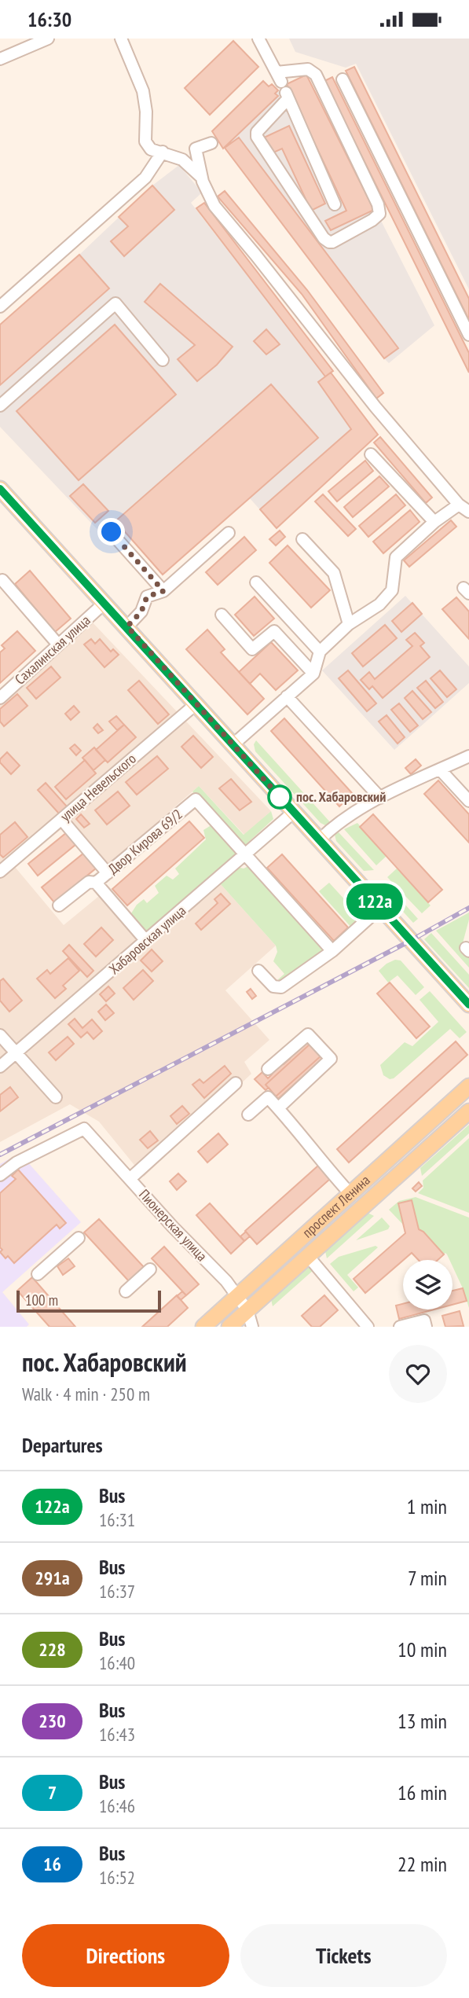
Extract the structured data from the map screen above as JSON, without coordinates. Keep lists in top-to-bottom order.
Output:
{
  "streets": {
    "main road": ["проспект Ленина"],
    "street": [
      "Сахалинская улица",
      "улица Невельского",
      "Двор Кирова 69/2",
      "Хабаровская улица",
      "Пионерская улица"
    ]
  },
  "crossings": [
    ["Двор Кирова 69/2", "Хабаровская улица"],
    ["проспект Ленина", "Пионерская улица"]
  ],
  "places": ["пос. Хабаровский"],
  "lines": ["bus line 122а"],
  "scale_bar": "100 m",
  "page": {
    "status": "16:30",
    "on_map": "122а",
    "scale": "100 m",
    "heading": [
      ["пос. Хабаровский", "Walk · 4 min · 250 m"],
      "Departures"
    ],
    "list": [
      {
        "mark": "122а",
        "name": "Bus",
        "note": "16:31",
        "value": "1 min"
      },
      {
        "mark": "291а",
        "name": "Bus",
        "note": "16:37",
        "value": "7 min"
      },
      {
        "mark": "228",
        "name": "Bus",
        "note": "16:40",
        "value": "10 min"
      },
      {
        "mark": "230",
        "name": "Bus",
        "note": "16:43",
        "value": "13 min"
      },
      {
        "mark": "7",
        "name": "Bus",
        "note": "16:46",
        "value": "16 min"
      },
      {
        "mark": "16",
        "name": "Bus",
        "note": "16:52",
        "value": "22 min"
      }
    ],
    "buttons": ["Directions", "Tickets"]
  }
}
